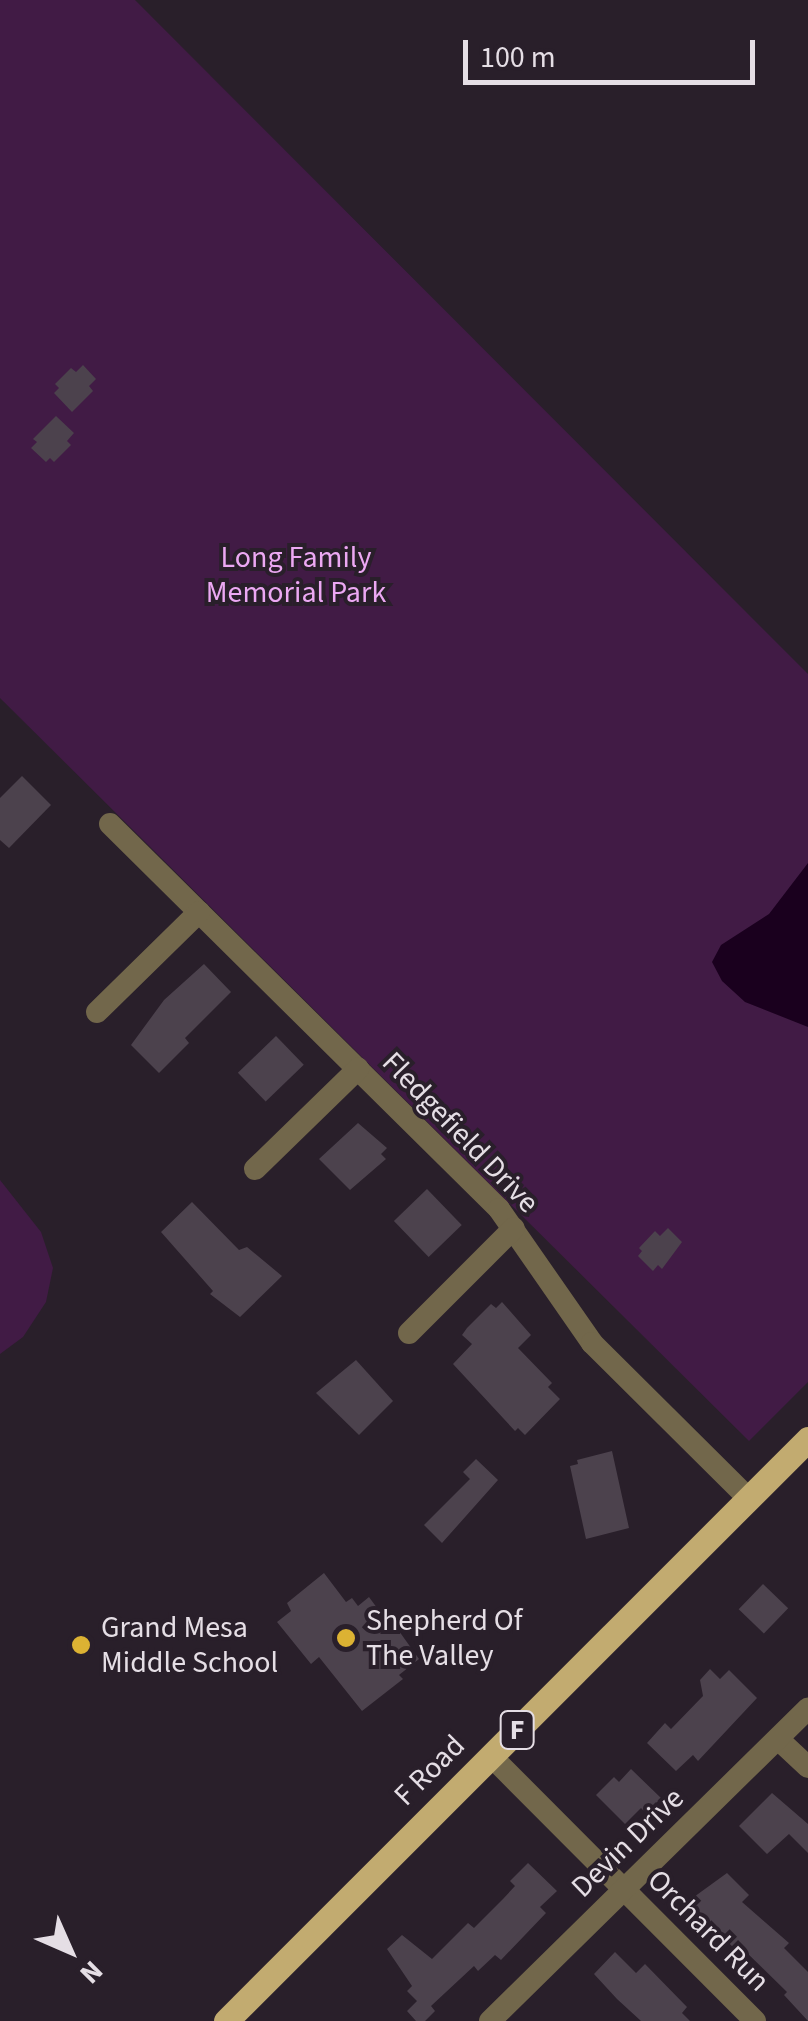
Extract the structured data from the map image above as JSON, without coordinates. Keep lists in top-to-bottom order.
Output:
{
  "streets": {
    "main road": ["F", "F Road"],
    "street": ["Fledgefield Drive", "Devin Drive", "Orchard Run"]
  },
  "crossings": [
    ["Fledgefield Drive", "F Road"],
    ["F Road", "Orchard Run"],
    ["Devin Drive", "Orchard Run"]
  ],
  "parks": ["Long Family Memorial Park"],
  "places": ["Shepherd Of The Valley", "Grand Mesa Middle School"],
  "scale_bar": "100 m",
  "north": "bottom right"
}
